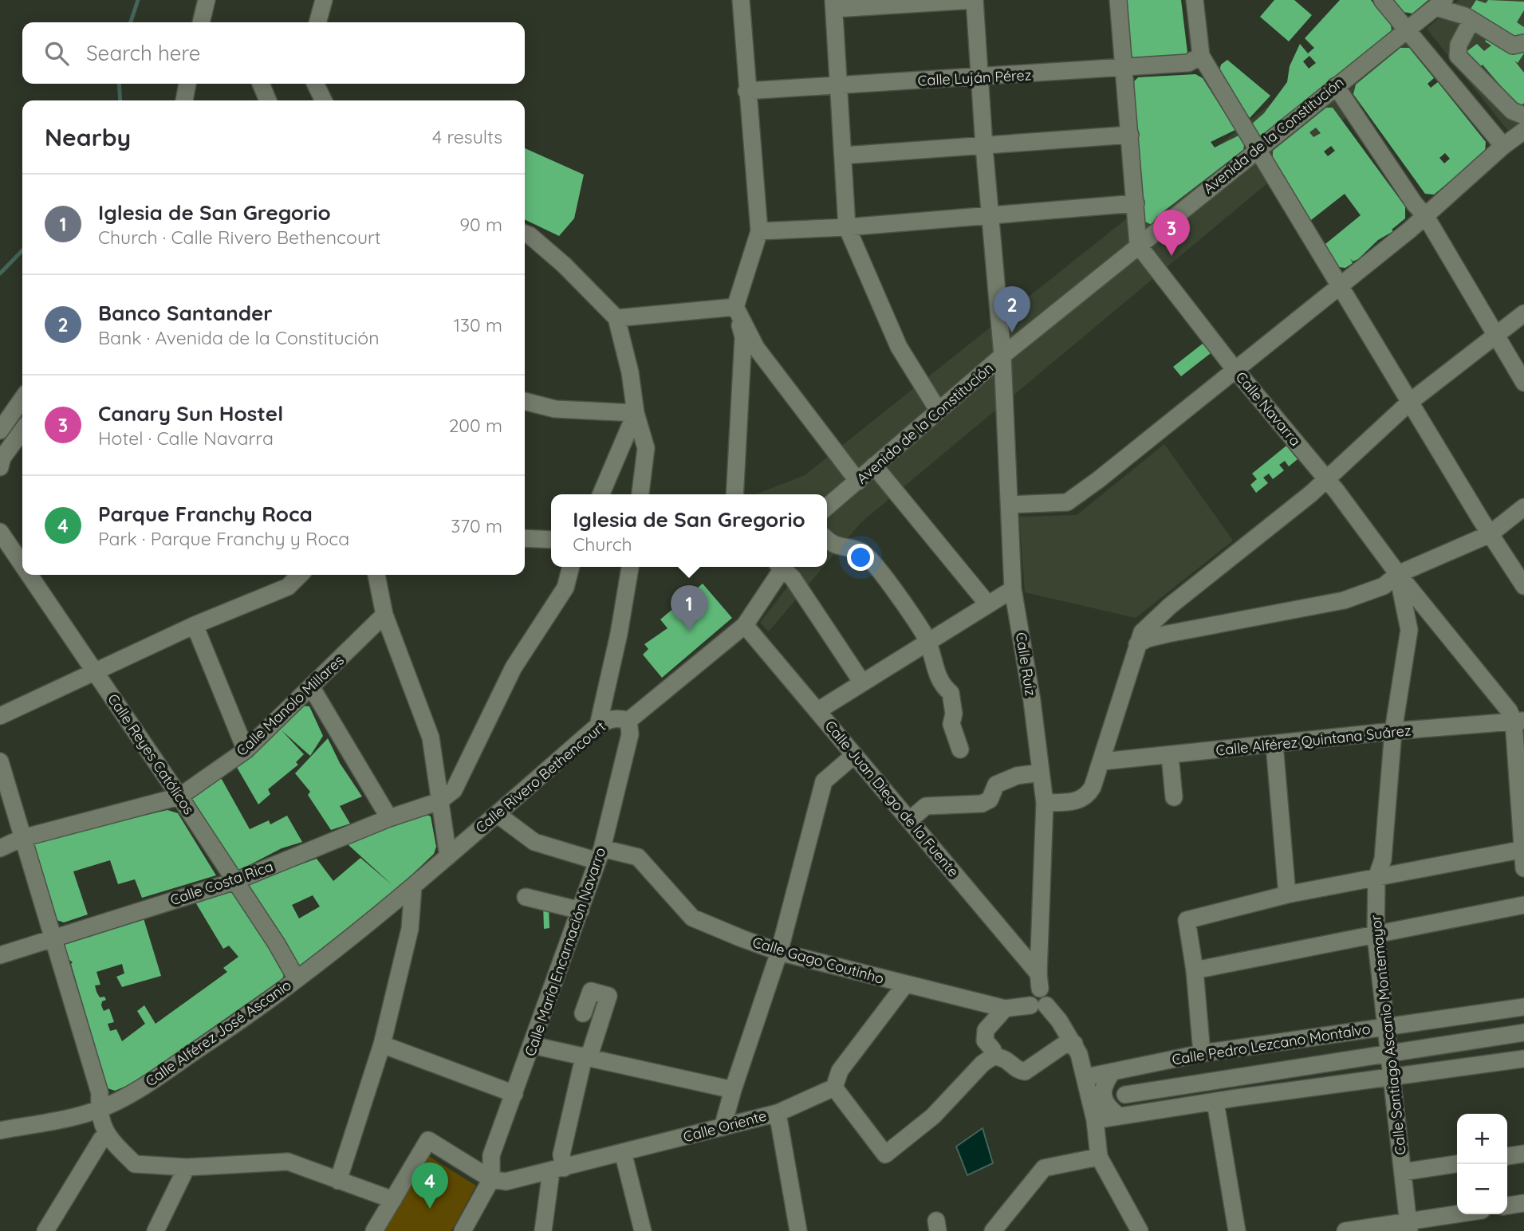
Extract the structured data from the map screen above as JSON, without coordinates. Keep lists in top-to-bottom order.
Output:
{
  "streets": {
    "street": [
      "Calle Luján Pérez",
      "Avenida de la Constitución",
      "Calle Navarra",
      "Calle Ruiz",
      "Calle Manolo Millares",
      "Calle Alférez Quintana Suárez",
      "Calle Reyes Católicos",
      "Calle Rivero Bethencourt",
      "Calle Juan Diego de la Fuente",
      "Calle Costa Rica",
      "Calle María Encarnación Navarro",
      "Calle Gago Coutinho",
      "Calle Alférez José Ascanio",
      "Calle Santiago Ascanio Montemayor",
      "Calle Pedro Lezcano Montalvo",
      "Calle Oriente"
    ]
  },
  "crossings": [
    ["Calle Luján Pérez", "Calle Ruiz"],
    ["Avenida de la Constitución", "Calle Navarra"],
    ["Avenida de la Constitución", "Calle Ruiz"],
    ["Calle Navarra", "Calle Alférez Quintana Suárez"],
    ["Calle Navarra", "Calle Santiago Ascanio Montemayor"],
    ["Calle Ruiz", "Calle Juan Diego de la Fuente"],
    ["Calle Manolo Millares", "Calle Reyes Católicos"],
    ["Calle Alférez Quintana Suárez", "Calle Santiago Ascanio Montemayor"],
    ["Calle Reyes Católicos", "Calle Costa Rica"],
    ["Calle Reyes Católicos", "Calle Alférez José Ascanio"],
    ["Calle Rivero Bethencourt", "Calle María Encarnación Navarro"],
    ["Calle Rivero Bethencourt", "Calle Gago Coutinho"],
    ["Calle Rivero Bethencourt", "Calle Alférez José Ascanio"],
    ["Calle María Encarnación Navarro", "Calle Gago Coutinho"],
    ["Calle María Encarnación Navarro", "Calle Oriente"],
    ["Calle Santiago Ascanio Montemayor", "Calle Pedro Lezcano Montalvo"]
  ],
  "page": {
    "search": "Search here",
    "heading": ["Nearby", "4 results"],
    "list": [
      {
        "mark": "1",
        "name": "Iglesia de San Gregorio",
        "note": "Church · Calle Rivero Bethencourt",
        "value": "90 m"
      },
      {
        "mark": "2",
        "name": "Banco Santander",
        "note": "Bank · Avenida de la Constitución",
        "value": "130 m"
      },
      {
        "mark": "3",
        "name": "Canary Sun Hostel",
        "note": "Hotel · Calle Navarra",
        "value": "200 m"
      },
      {
        "mark": "4",
        "name": "Parque Franchy Roca",
        "note": "Park · Parque Franchy y Roca",
        "value": "370 m"
      }
    ],
    "pins": [
      "3",
      "2",
      "1",
      "4"
    ],
    "popup": ["Iglesia de San Gregorio", "Church"],
    "map_buttons": ["+", "−"]
  }
}
